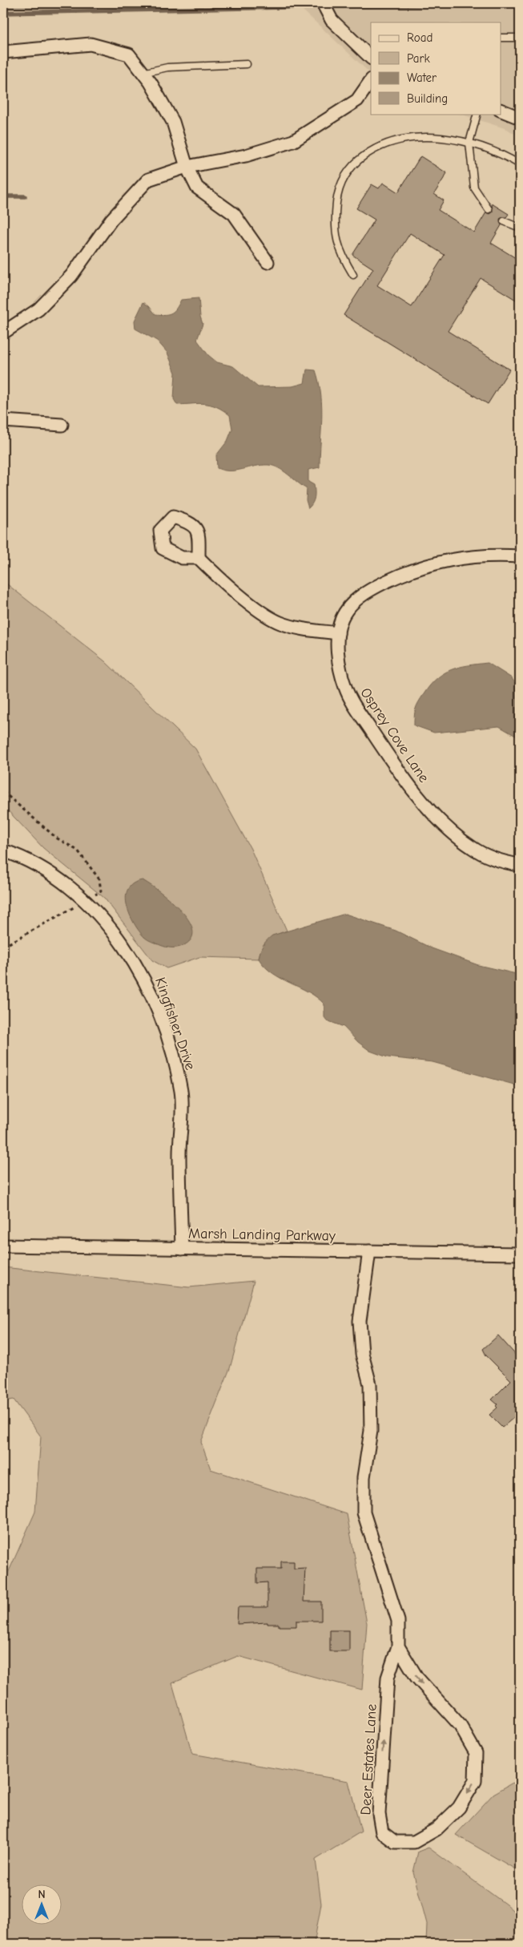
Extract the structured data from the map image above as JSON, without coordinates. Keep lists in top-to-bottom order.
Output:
{
  "streets": {
    "street": [
      "Osprey Cove Lane",
      "Kingfisher Drive",
      "Marsh Landing Parkway",
      "Deer Estates Lane"
    ]
  },
  "crossings": [
    ["Kingfisher Drive", "Marsh Landing Parkway"],
    ["Marsh Landing Parkway", "Deer Estates Lane"]
  ],
  "legend": [
    "Road",
    "Park",
    "Water",
    "Building"
  ],
  "north": "top"
}
